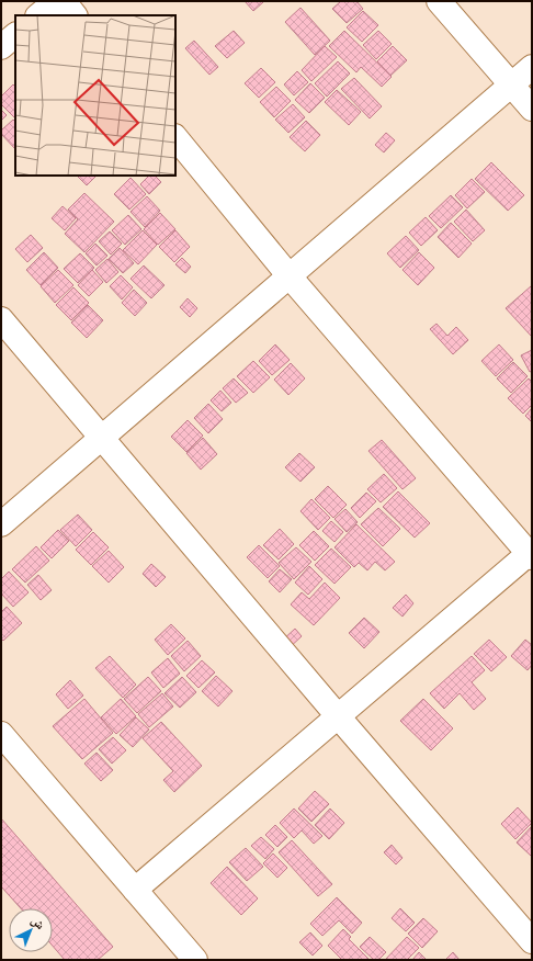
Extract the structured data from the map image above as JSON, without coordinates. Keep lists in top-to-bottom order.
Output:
{
  "north": "top right"
}
